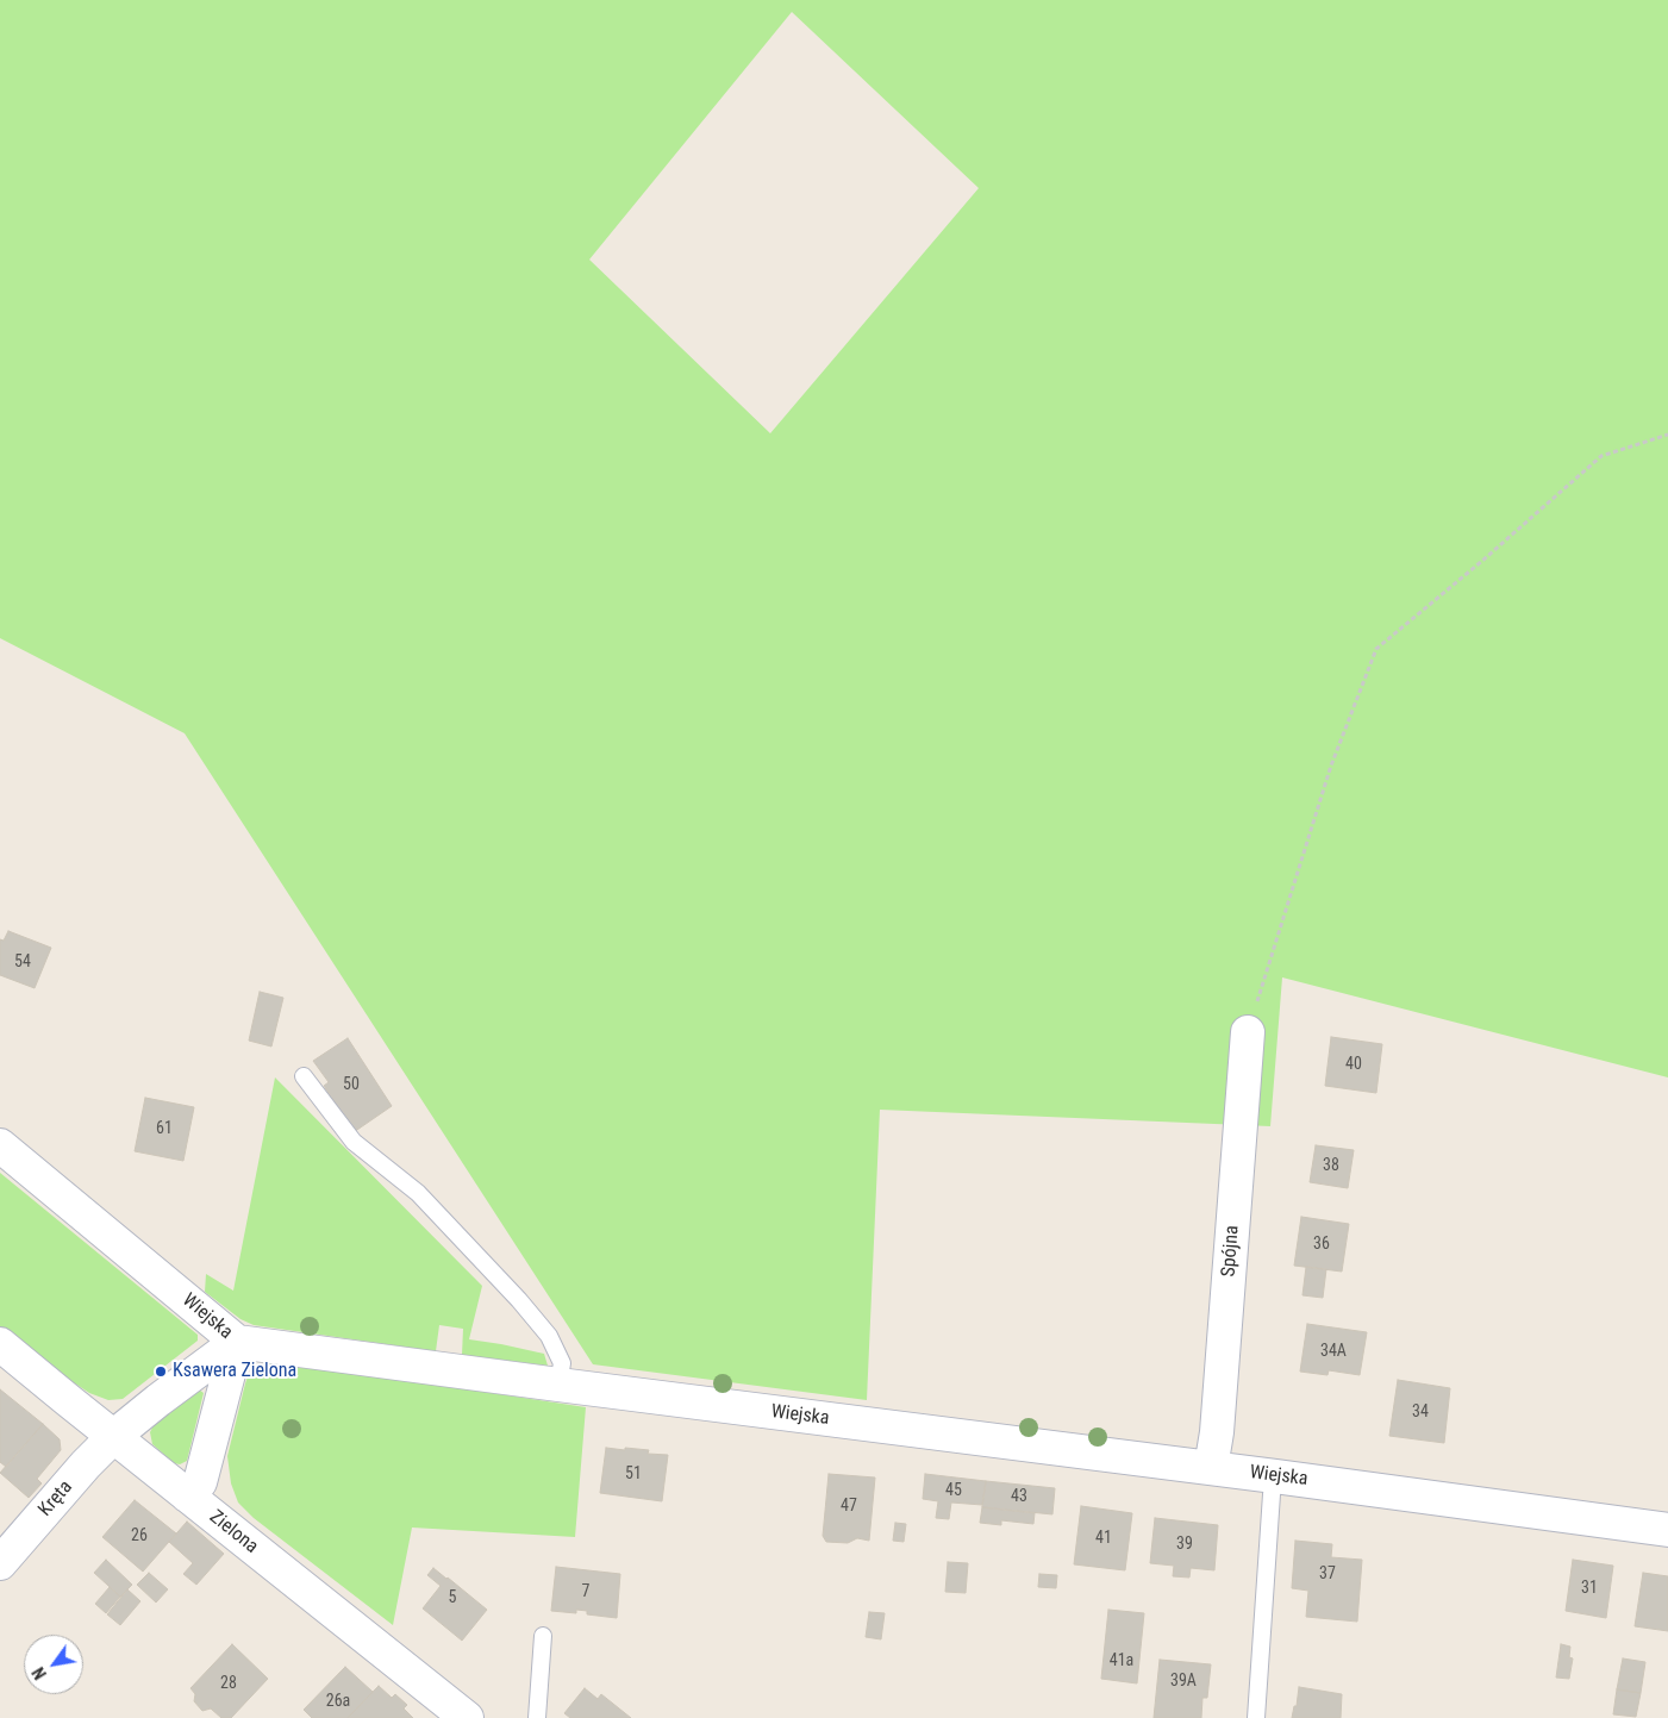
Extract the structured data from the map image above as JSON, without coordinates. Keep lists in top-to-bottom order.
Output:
{
  "streets": {
    "street": [
      "Spójna",
      "Wiejska",
      "Kręta",
      "Zielona"
    ]
  },
  "crossings": [
    ["Spójna", "Wiejska"],
    ["Wiejska", "Kręta"],
    ["Kręta", "Zielona"]
  ],
  "places": ["Ksawera Zielona"],
  "house_numbers": [
    "54",
    "40",
    "50",
    "61",
    "38",
    "36",
    "34A",
    "34",
    "51",
    "45",
    "43",
    "47",
    "26",
    "41",
    "39",
    "37",
    "31",
    "7",
    "5",
    "41a",
    "39A",
    "28",
    "26a"
  ],
  "north": "bottom left"
}
